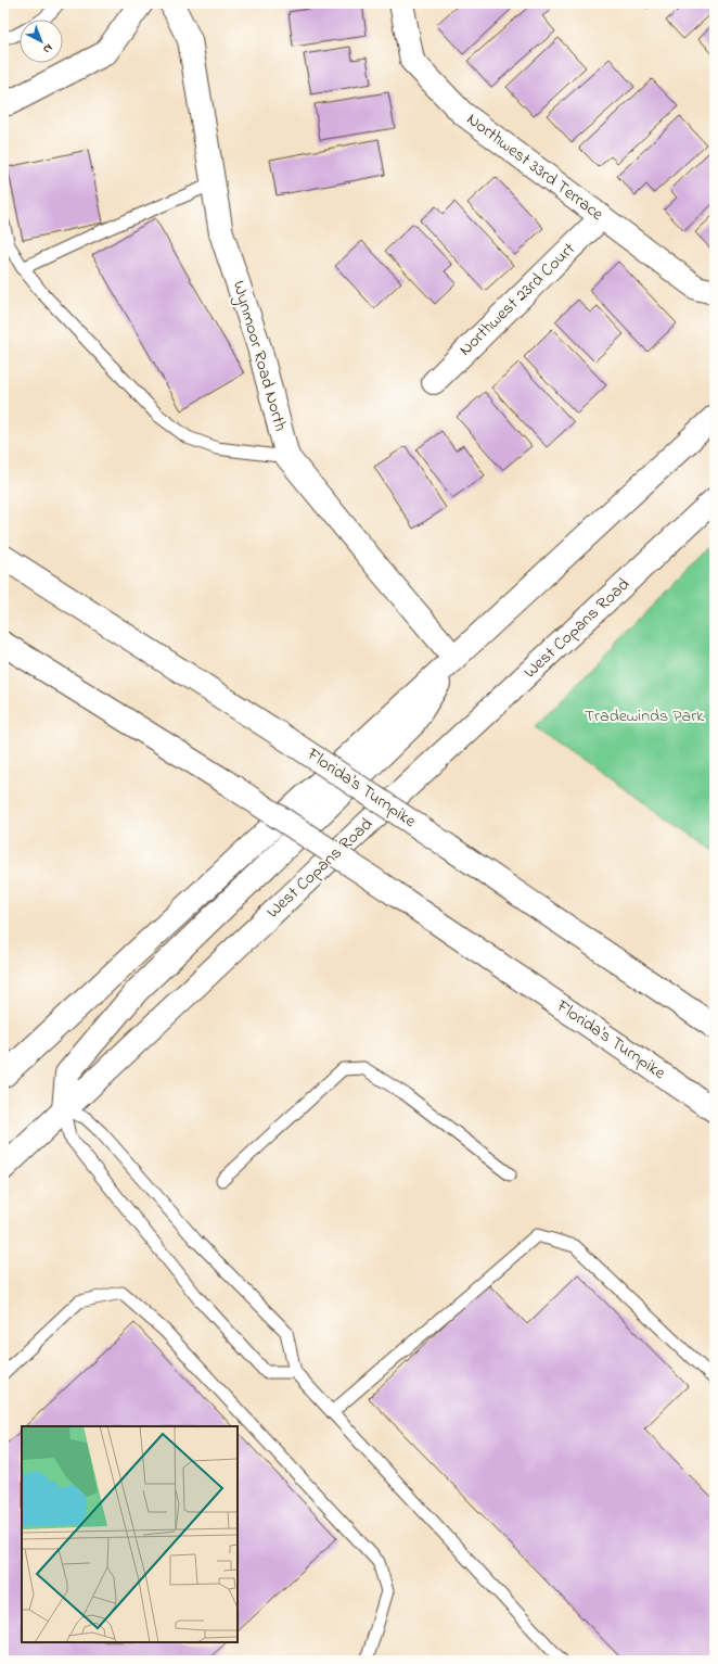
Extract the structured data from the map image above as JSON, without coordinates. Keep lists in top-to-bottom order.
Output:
{
  "streets": {
    "main road": [
      "Northwest 33rd Terrace",
      "Northwest 23rd Court",
      "Wynmoor Road North",
      "West Copans Road",
      "Florida's Turnpike"
    ]
  },
  "crossings": [
    ["Northwest 33rd Terrace", "Northwest 23rd Court"]
  ],
  "parks": ["Tradewinds Park"],
  "north": "bottom right"
}
